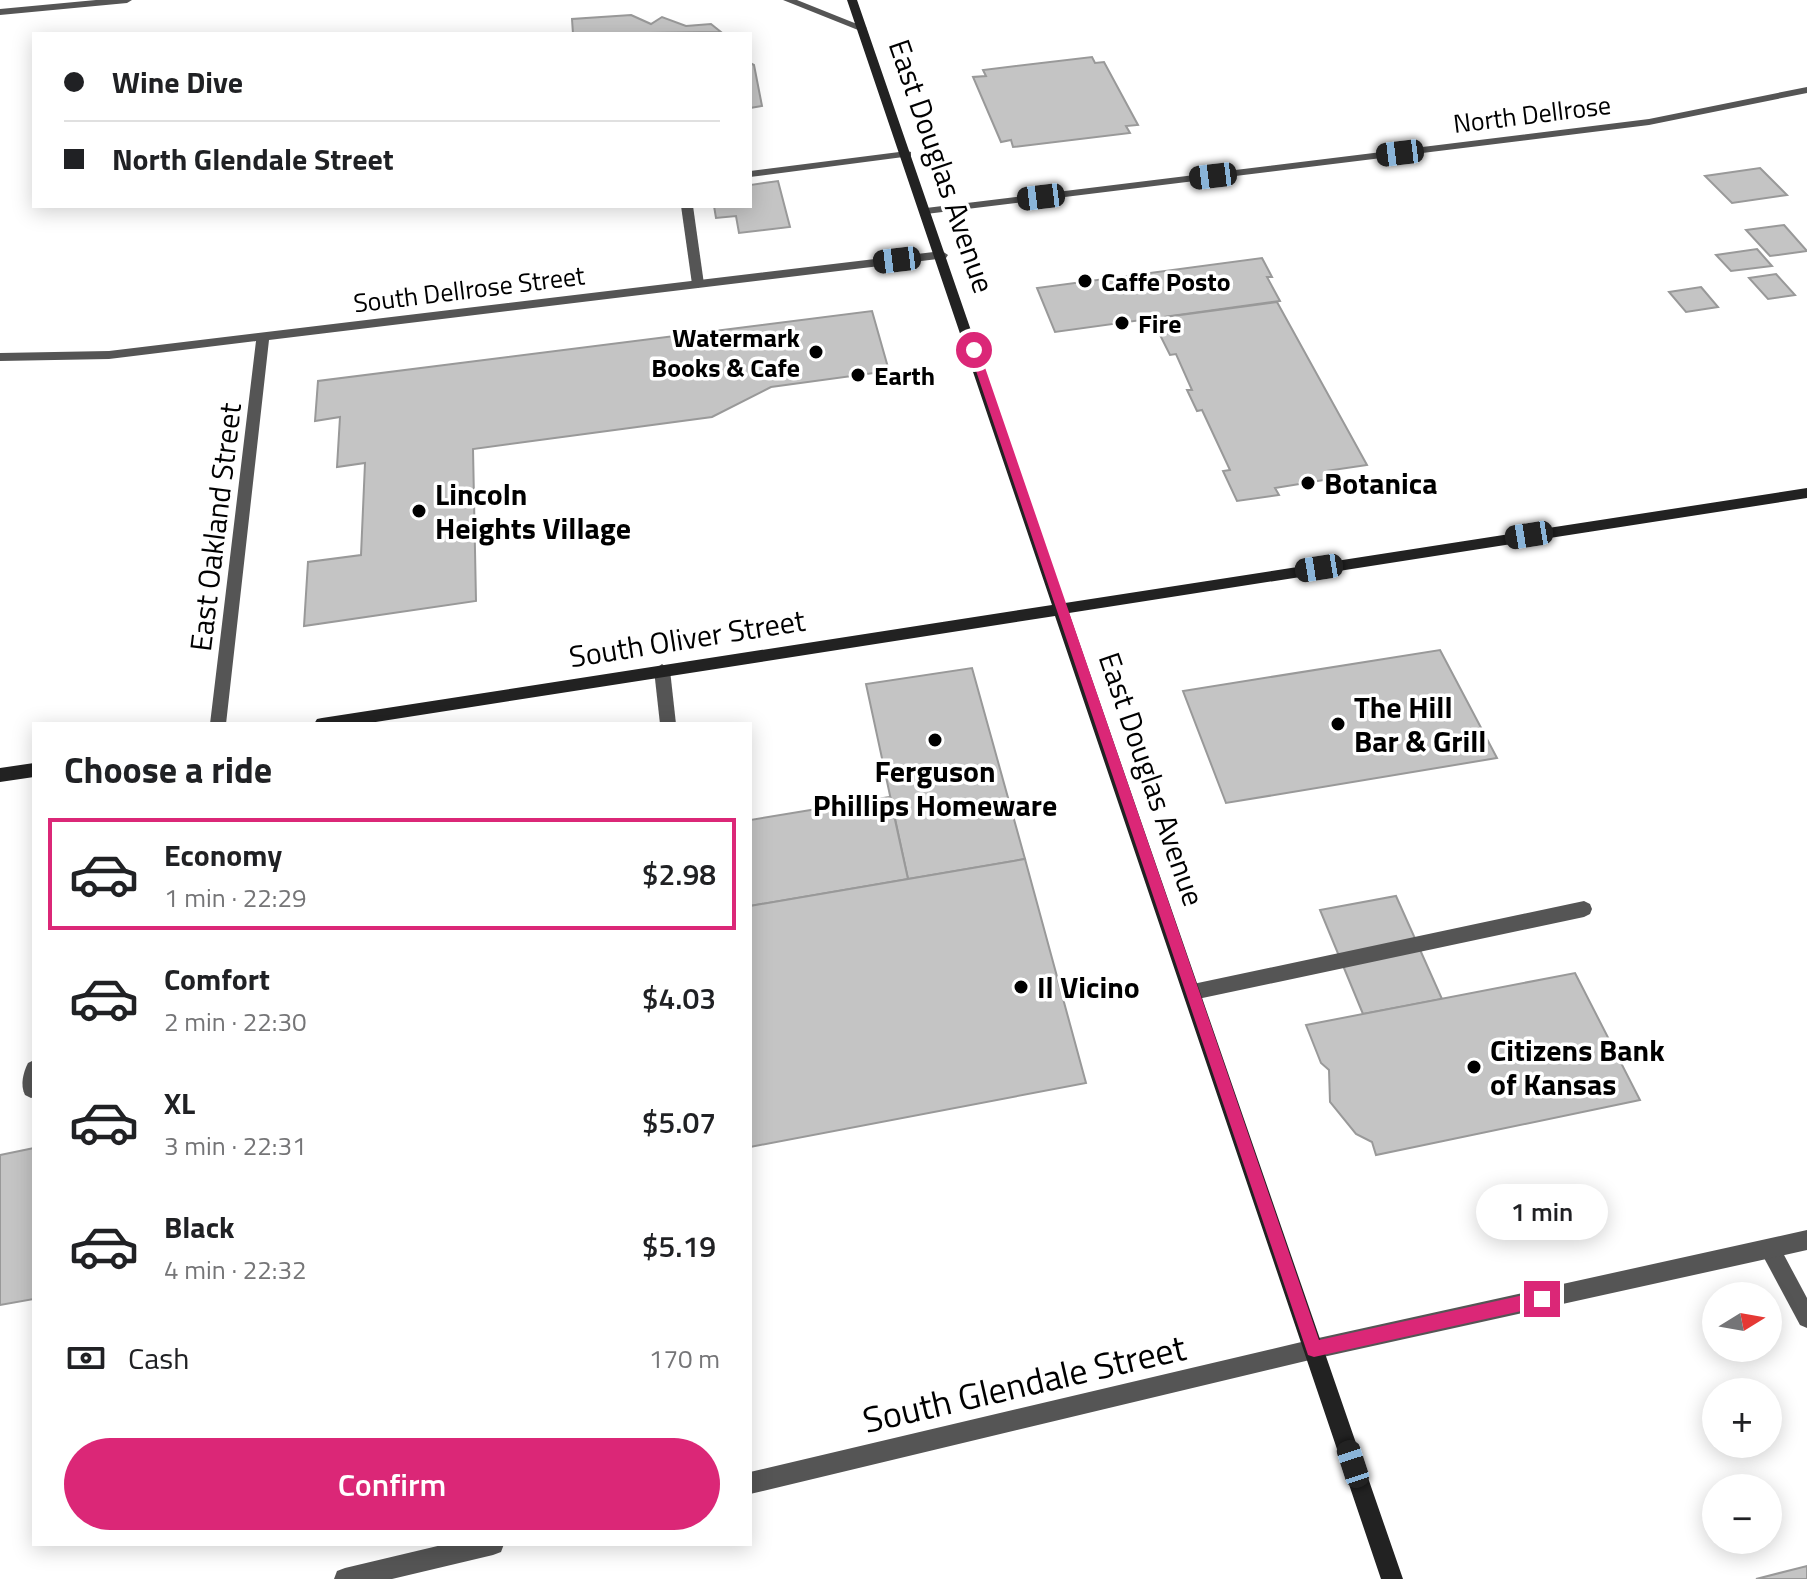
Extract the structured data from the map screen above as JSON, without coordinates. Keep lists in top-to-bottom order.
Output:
{
  "streets": {
    "main road": ["East Douglas Avenue", "South Oliver Street"],
    "street": [
      "North Dellrose",
      "South Dellrose Street",
      "East Oakland Street",
      "South Glendale Street"
    ]
  },
  "crossings": [
    ["North Dellrose", "East Douglas Avenue"],
    ["East Douglas Avenue", "South Dellrose Street"],
    ["East Douglas Avenue", "South Oliver Street"],
    ["East Douglas Avenue", "South Glendale Street"],
    ["South Dellrose Street", "East Oakland Street"]
  ],
  "places": [
    "Caffe Posto",
    "Fire",
    "Watermark Books & Cafe",
    "Earth",
    "Botanica",
    "Lincoln Heights Village",
    "The Hill Bar & Grill",
    "Ferguson Phillips Homeware",
    "Il Vicino",
    "Citizens Bank of Kansas"
  ],
  "north": "right",
  "page": {
    "banner": ["Wine Dive", "North Glendale Street"],
    "heading": "Choose a ride",
    "list": [
      {
        "name": "Economy",
        "note": "1 min · 22:29",
        "value": "$2.98"
      },
      {
        "name": "Comfort",
        "note": "2 min · 22:30",
        "value": "$4.03"
      },
      {
        "name": "XL",
        "note": "3 min · 22:31",
        "value": "$5.07"
      },
      {
        "name": "Black",
        "note": "4 min · 22:32",
        "value": "$5.19"
      }
    ],
    "bubble": "1 min",
    "map_buttons": ["+", "−"],
    "pay": ["Cash", "170 m"],
    "buttons": "Confirm"
  }
}
